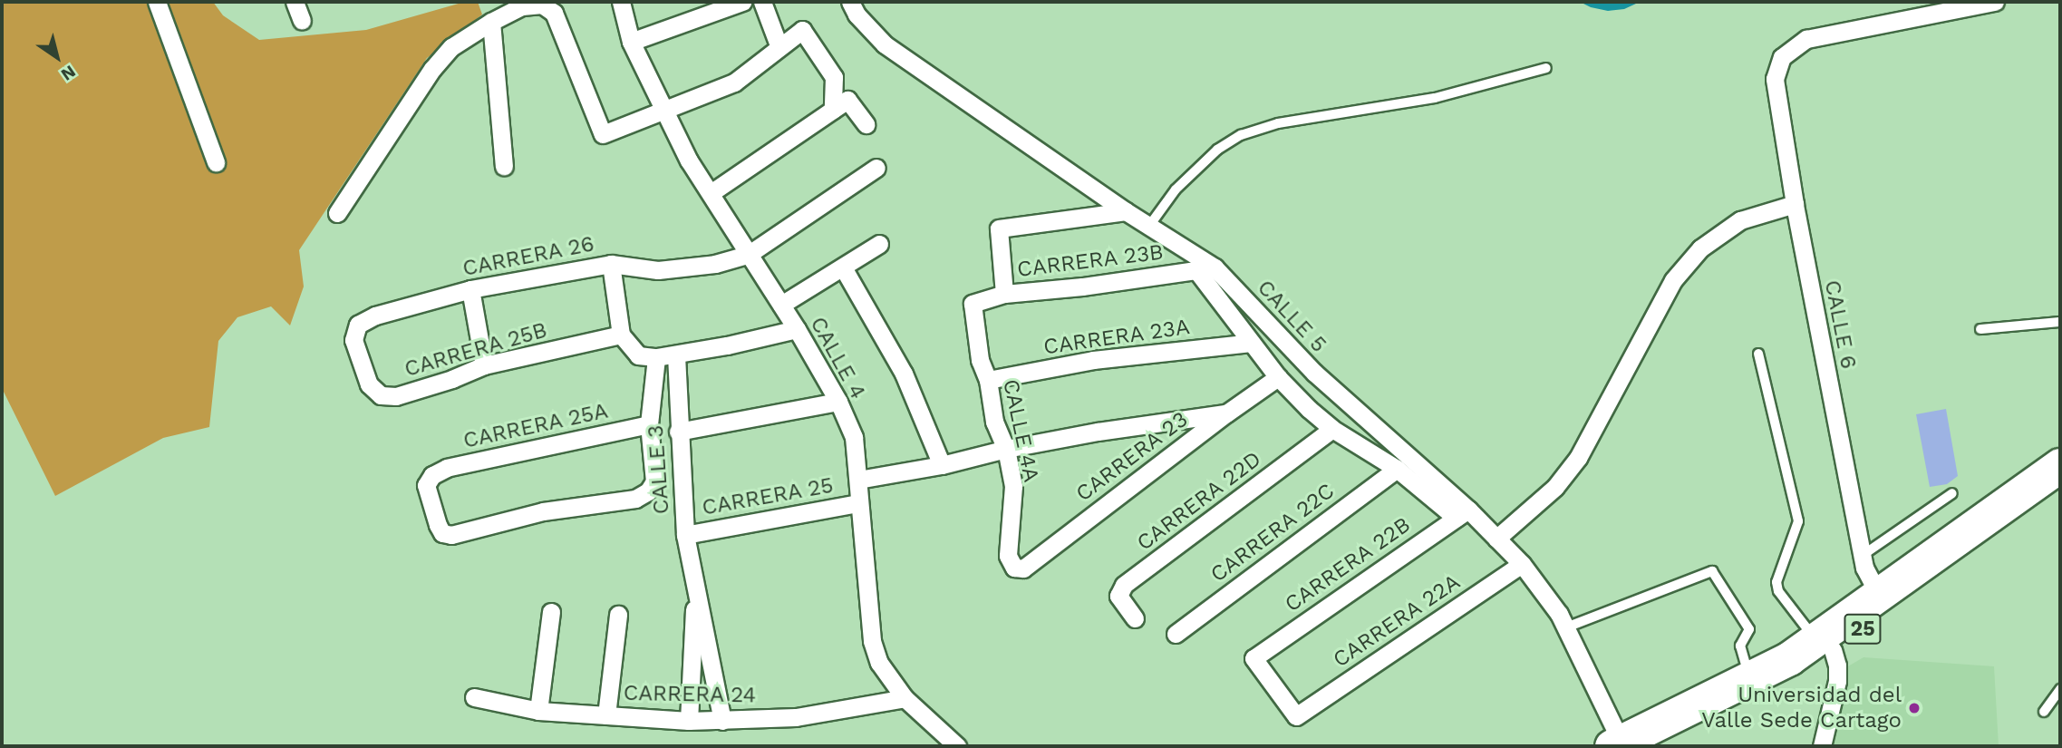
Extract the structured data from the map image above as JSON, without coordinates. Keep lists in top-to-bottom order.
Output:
{
  "streets": {
    "highway": ["25"],
    "street": [
      "CARRERA 26",
      "CARRERA 23B",
      "CALLE 5",
      "CALLE 6",
      "CARRERA 23A",
      "CARRERA 25B",
      "CALLE 4",
      "CARRERA 25A",
      "CALLE 4A",
      "CARRERA 23",
      "CALLE 3",
      "CARRERA 25",
      "CARRERA 22D",
      "CARRERA 22C",
      "CARRERA 22B",
      "CARRERA 22A",
      "CARRERA 24"
    ]
  },
  "crossings": [
    ["CARRERA 26", "CARRERA 25B"],
    ["CARRERA 26", "CALLE 4"],
    ["CARRERA 23B", "CALLE 5"],
    ["CARRERA 23B", "CALLE 4A"],
    ["CALLE 5", "CARRERA 22B"],
    ["CALLE 5", "CARRERA 22A"],
    ["CALLE 5", "25"],
    ["CALLE 6", "25"],
    ["CARRERA 23A", "CALLE 4A"],
    ["CALLE 4", "CARRERA 25"],
    ["CALLE 4", "CARRERA 24"],
    ["CALLE 4A", "CARRERA 23"],
    ["CALLE 3", "CARRERA 25"],
    ["CALLE 3", "CARRERA 24"],
    ["CARRERA 22B", "CARRERA 22A"]
  ],
  "places": ["Universidad del Valle Sede Cartago"],
  "north": "bottom right"
}
